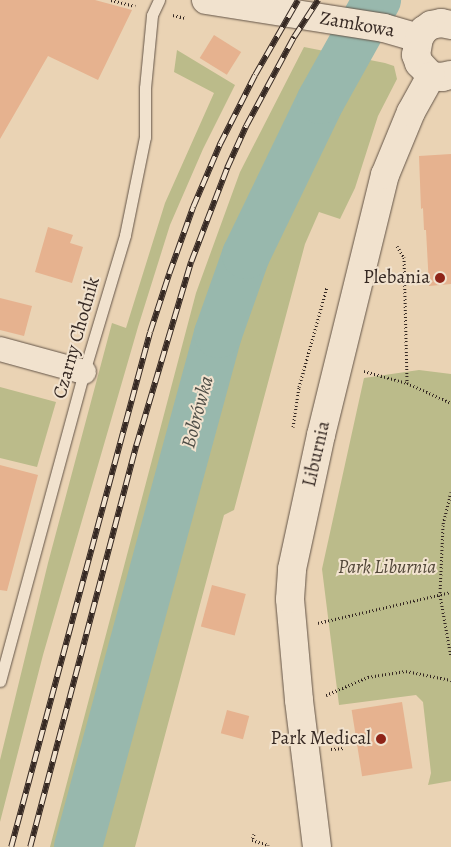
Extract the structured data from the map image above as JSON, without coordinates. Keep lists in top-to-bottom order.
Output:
{
  "streets": {
    "street": ["Zamkowa", "Liburnia"],
    "lane": ["Czarny Chodnik"]
  },
  "water": ["Bobrówka"],
  "parks": ["Park Liburnia"],
  "places": ["Plebania", "Park Medical"]
}
